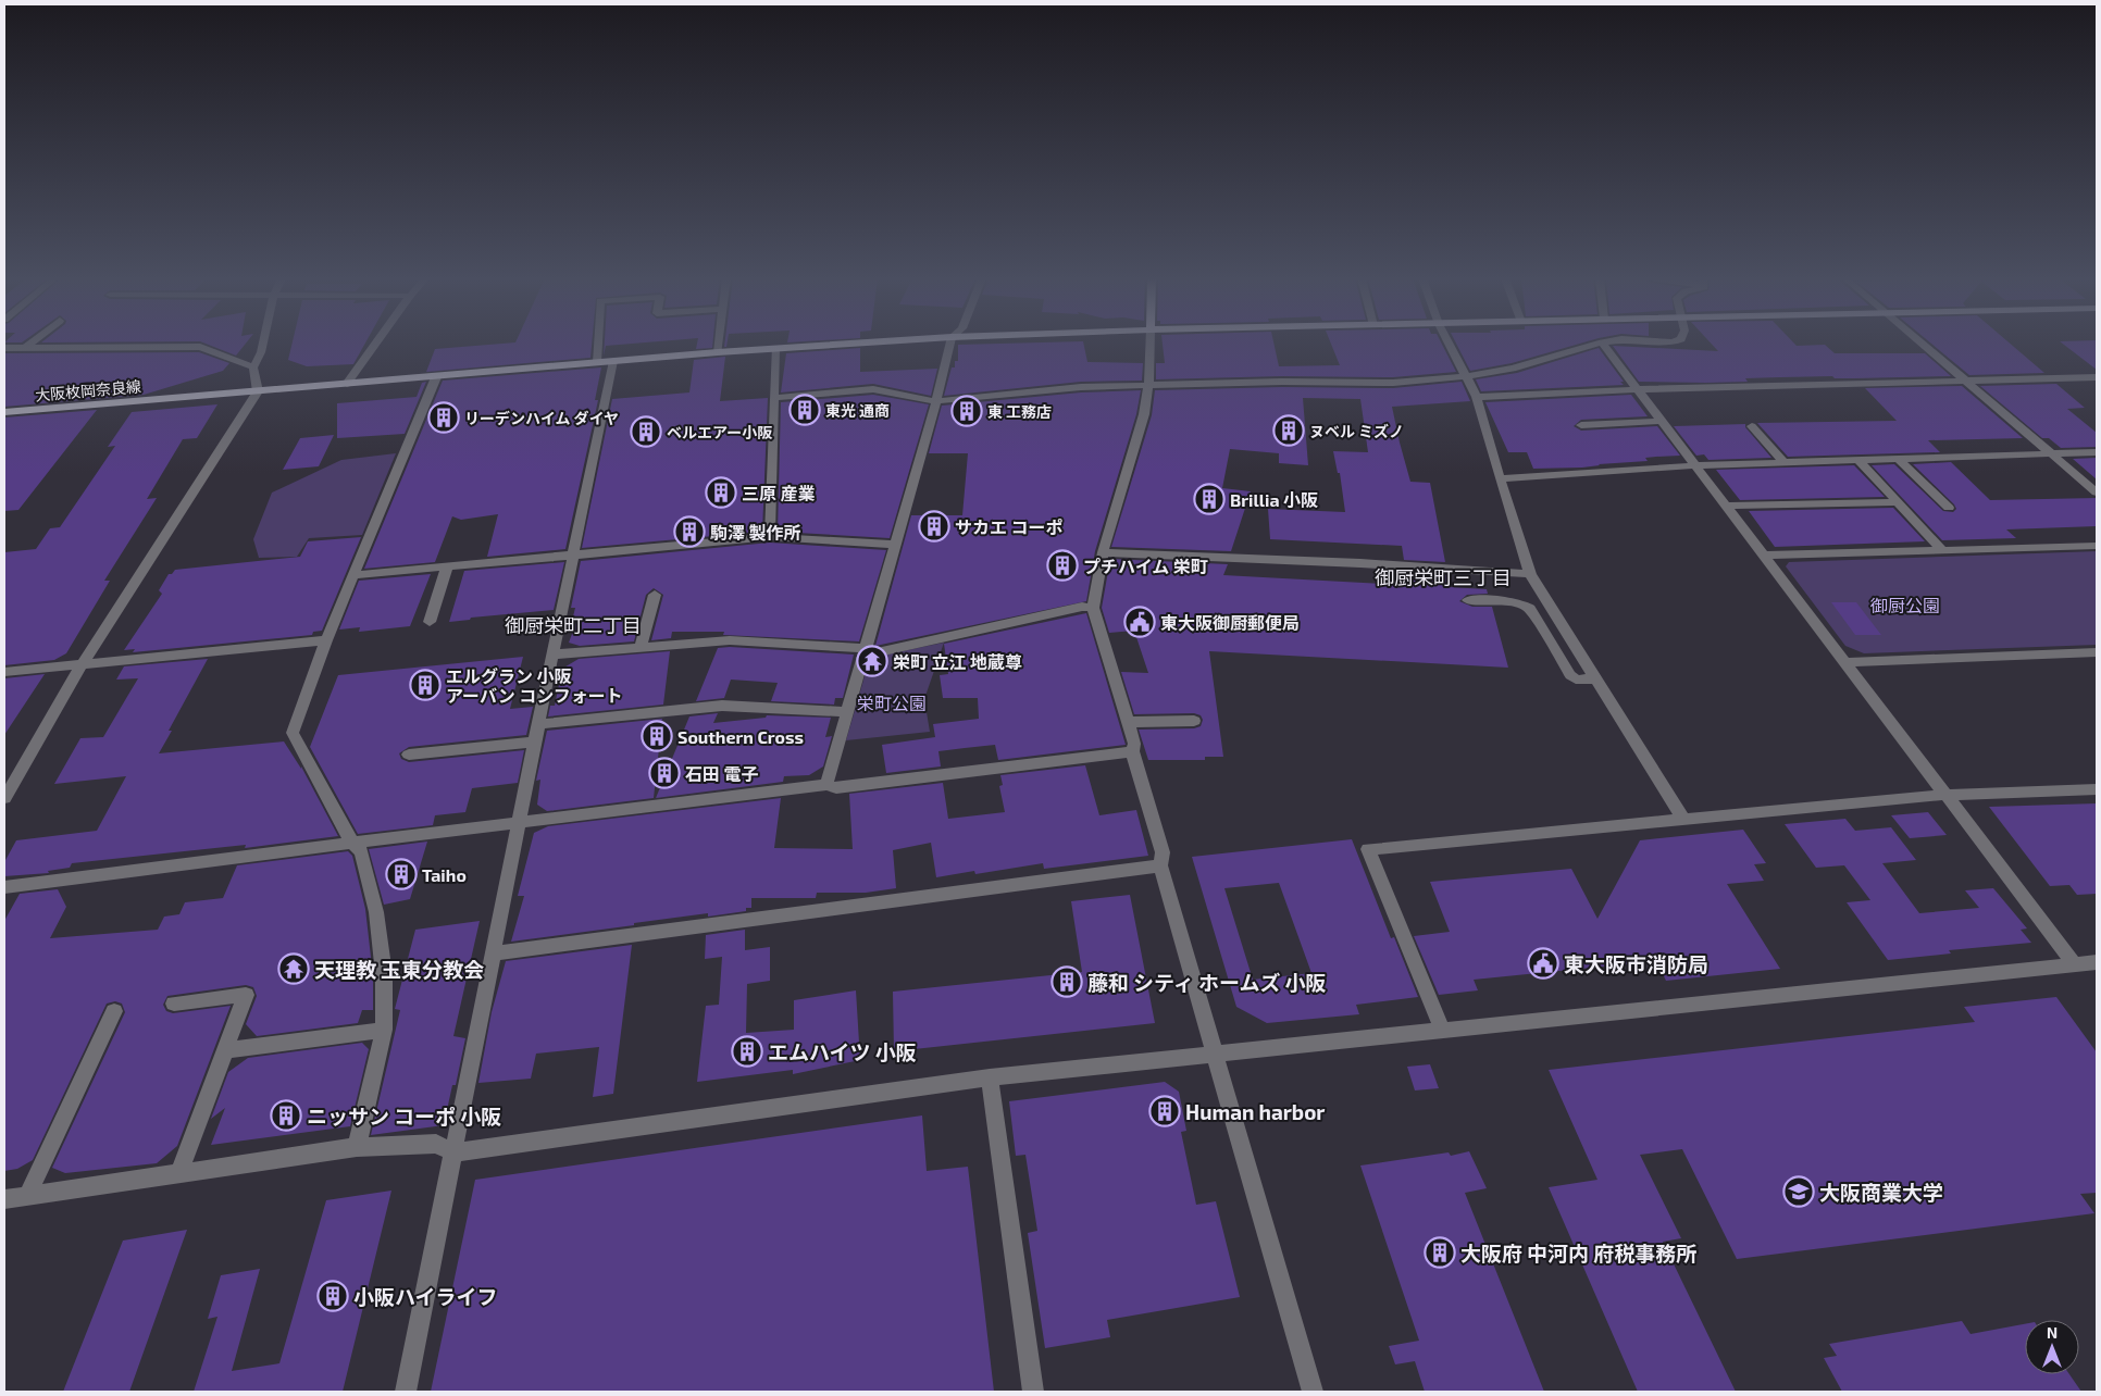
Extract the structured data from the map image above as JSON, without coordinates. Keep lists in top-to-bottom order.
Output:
{
  "streets": {
    "main road": ["大阪枚岡奈良線"]
  },
  "districts": ["御厨栄町三丁目", "御厨栄町二丁目"],
  "parks": ["御厨公園", "栄町公園"],
  "places": {
    "building": [
      "東光 通商",
      "東 工務店",
      "リーデンハイム ダイヤ",
      "ヌベル ミズノ",
      "ベルエアー小阪",
      "三原 産業",
      "Brillia 小阪",
      "サカエ コーポ",
      "駒澤 製作所",
      "プチハイム 栄町",
      "エルグラン 小阪 アーバン コンフォート",
      "Southern Cross",
      "石田 電子",
      "Taiho",
      "藤和 シティ ホームズ 小阪",
      "エムハイツ 小阪",
      "Human harbor",
      "ニッサン コーポ 小阪",
      "大阪府 中河内 府税事務所",
      "小阪ハイライフ"
    ],
    "public building": ["東大阪御厨郵便局", "東大阪市消防局"],
    "temple": ["栄町 立江 地蔵尊", "天理教 玉東分教会"],
    "school or university": ["大阪商業大学"]
  },
  "north": "top"
}
